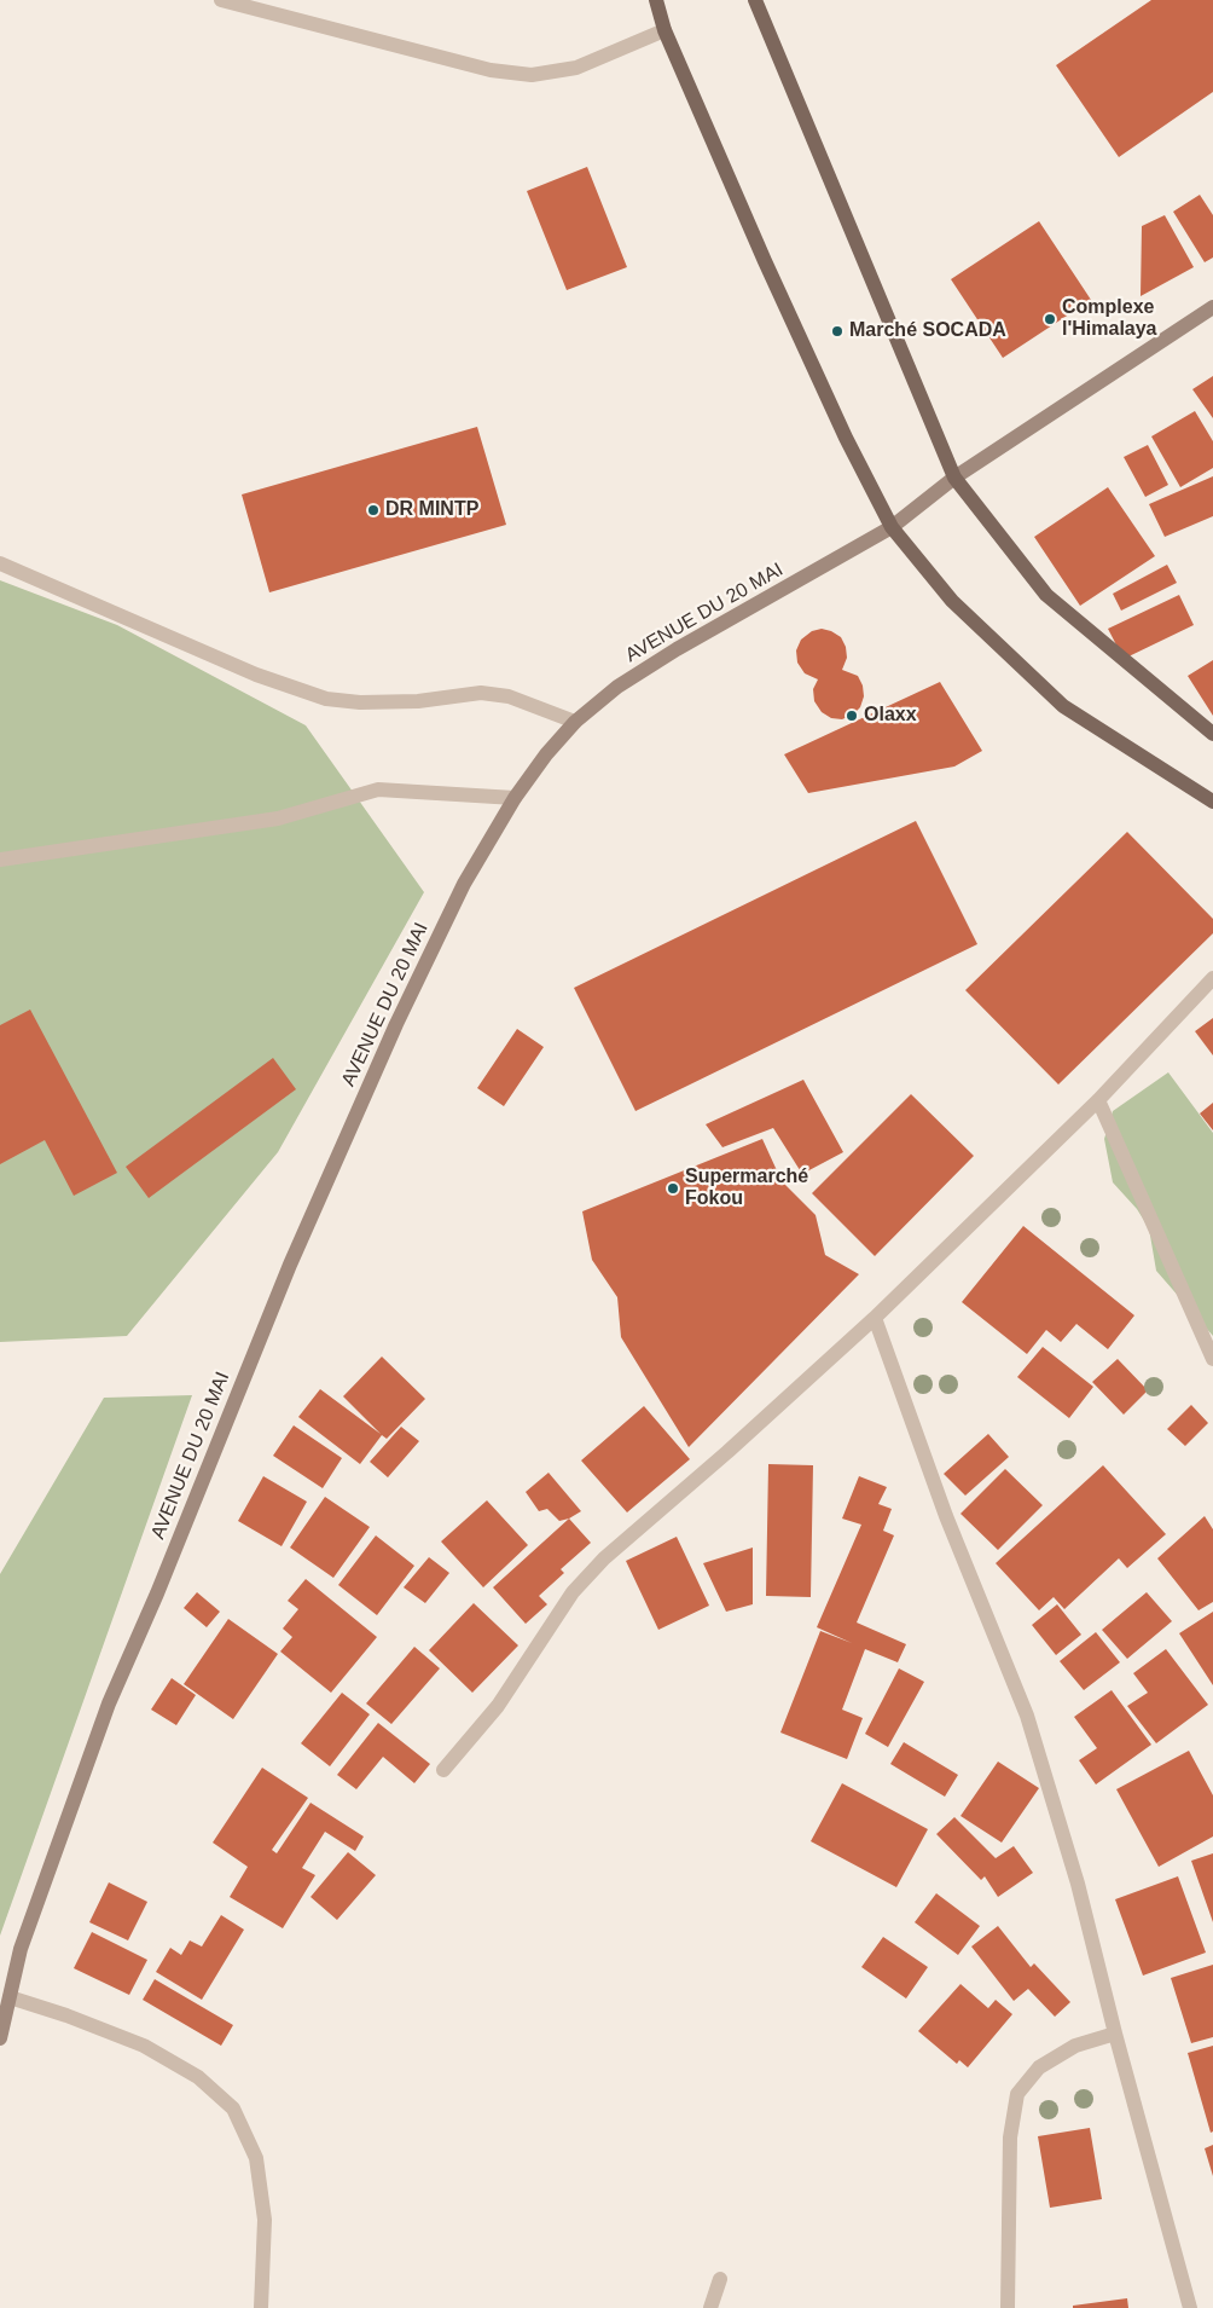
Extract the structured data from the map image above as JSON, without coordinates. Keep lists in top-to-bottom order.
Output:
{
  "streets": {
    "main road": ["AVENUE DU 20 MAI"]
  },
  "places": [
    "Complexe l'Himalaya",
    "Marché SOCADA",
    "DR MINTP",
    "Olaxx",
    "Supermarché Fokou"
  ]
}
